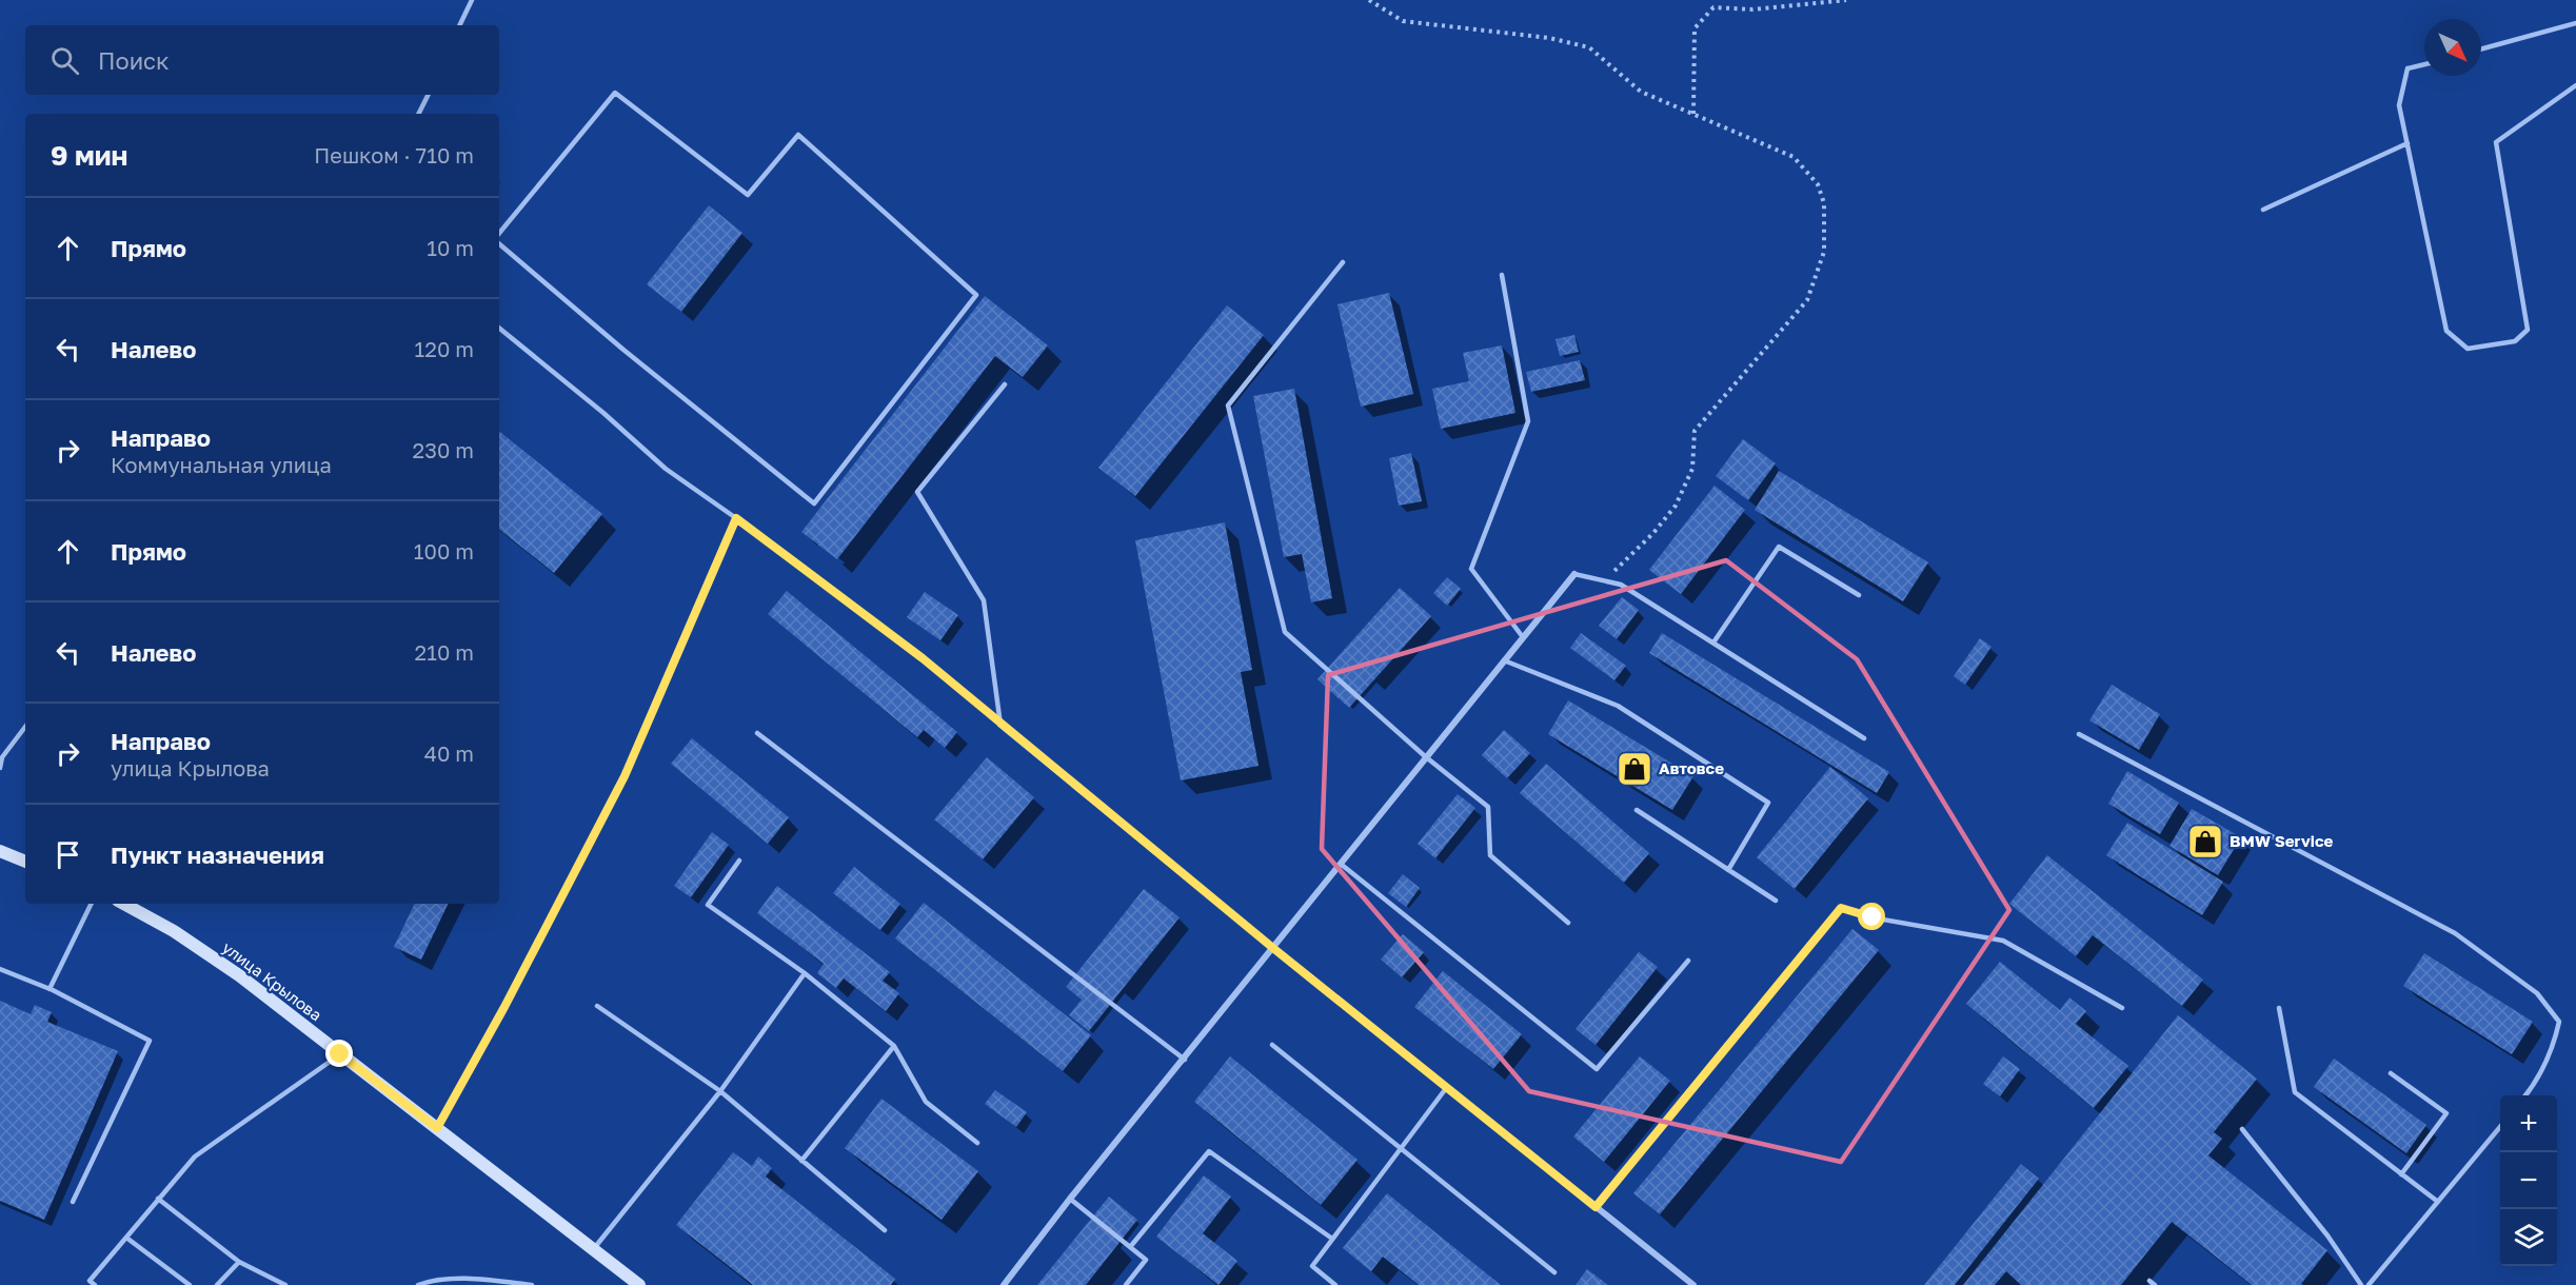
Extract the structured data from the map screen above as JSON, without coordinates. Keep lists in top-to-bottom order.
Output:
{
  "streets": {
    "street": ["улица Крылова"]
  },
  "places": {
    "shop": ["Автовсе", "BMW Service"]
  },
  "north": "bottom right",
  "page": {
    "search": "Поиск",
    "heading": ["9 мин", "Пешком · 710 m"],
    "list": [
      ["Прямо", "10 m"],
      ["Налево", "120 m"],
      ["Направо", "Коммунальная улица", "230 m"],
      ["Прямо", "100 m"],
      ["Налево", "210 m"],
      ["Направо", "улица Крылова", "40 m"],
      "Пункт назначения"
    ],
    "map_buttons": ["+", "−"]
  }
}
